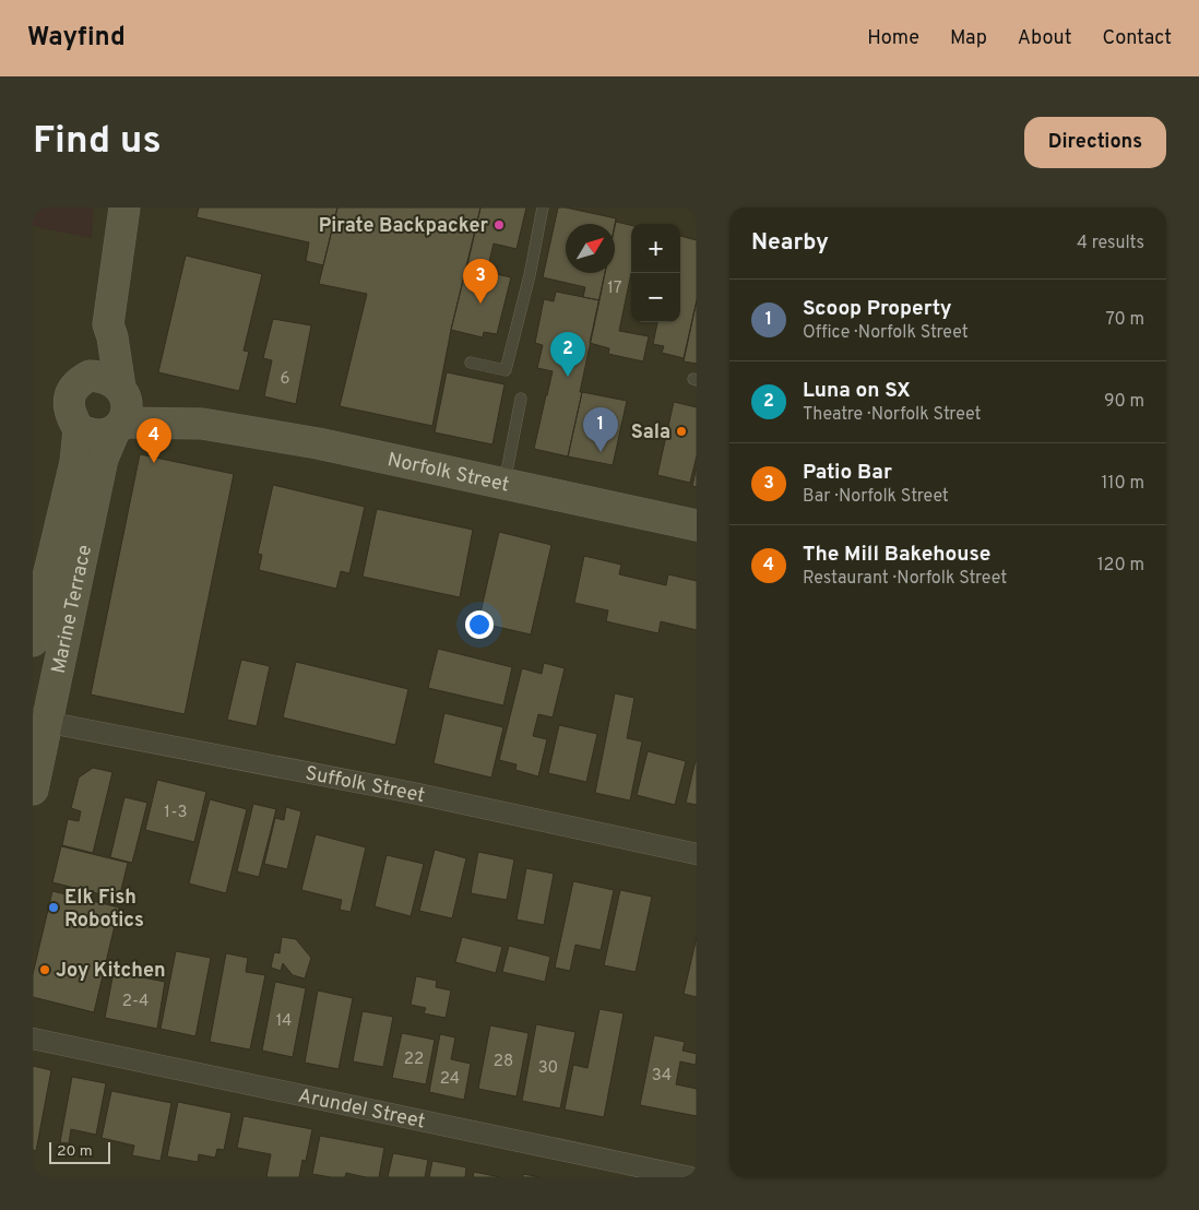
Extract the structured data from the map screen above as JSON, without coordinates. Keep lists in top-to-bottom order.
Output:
{
  "streets": {
    "street": [
      "Norfolk Street",
      "Marine Terrace",
      "Suffolk Street",
      "Arundel Street"
    ]
  },
  "crossings": [
    ["Norfolk Street", "Marine Terrace"],
    ["Marine Terrace", "Suffolk Street"]
  ],
  "places": [
    "Pirate Backpacker",
    "Sala",
    "Elk Fish Robotics",
    "Joy Kitchen"
  ],
  "house_numbers": [
    "17",
    "6",
    "1-3",
    "2-4",
    "14",
    "22",
    "28",
    "30",
    "34",
    "24"
  ],
  "scale_bar": "20 m",
  "north": "top right",
  "page": {
    "header": "Wayfind",
    "nav": [
      "Home",
      "Map",
      "About",
      "Contact"
    ],
    "buttons": "Directions",
    "title": "Find us",
    "heading": ["Nearby", "4 results"],
    "map_buttons": ["+", "−"],
    "pins": [
      "3",
      "2",
      "1",
      "4"
    ],
    "list": [
      {
        "mark": "1",
        "name": "Scoop Property",
        "note": "Office · Norfolk Street",
        "value": "70 m"
      },
      {
        "mark": "2",
        "name": "Luna on SX",
        "note": "Theatre · Norfolk Street",
        "value": "90 m"
      },
      {
        "mark": "3",
        "name": "Patio Bar",
        "note": "Bar · Norfolk Street",
        "value": "110 m"
      },
      {
        "mark": "4",
        "name": "The Mill Bakehouse",
        "note": "Restaurant · Norfolk Street",
        "value": "120 m"
      }
    ],
    "scale": "20 m"
  }
}
